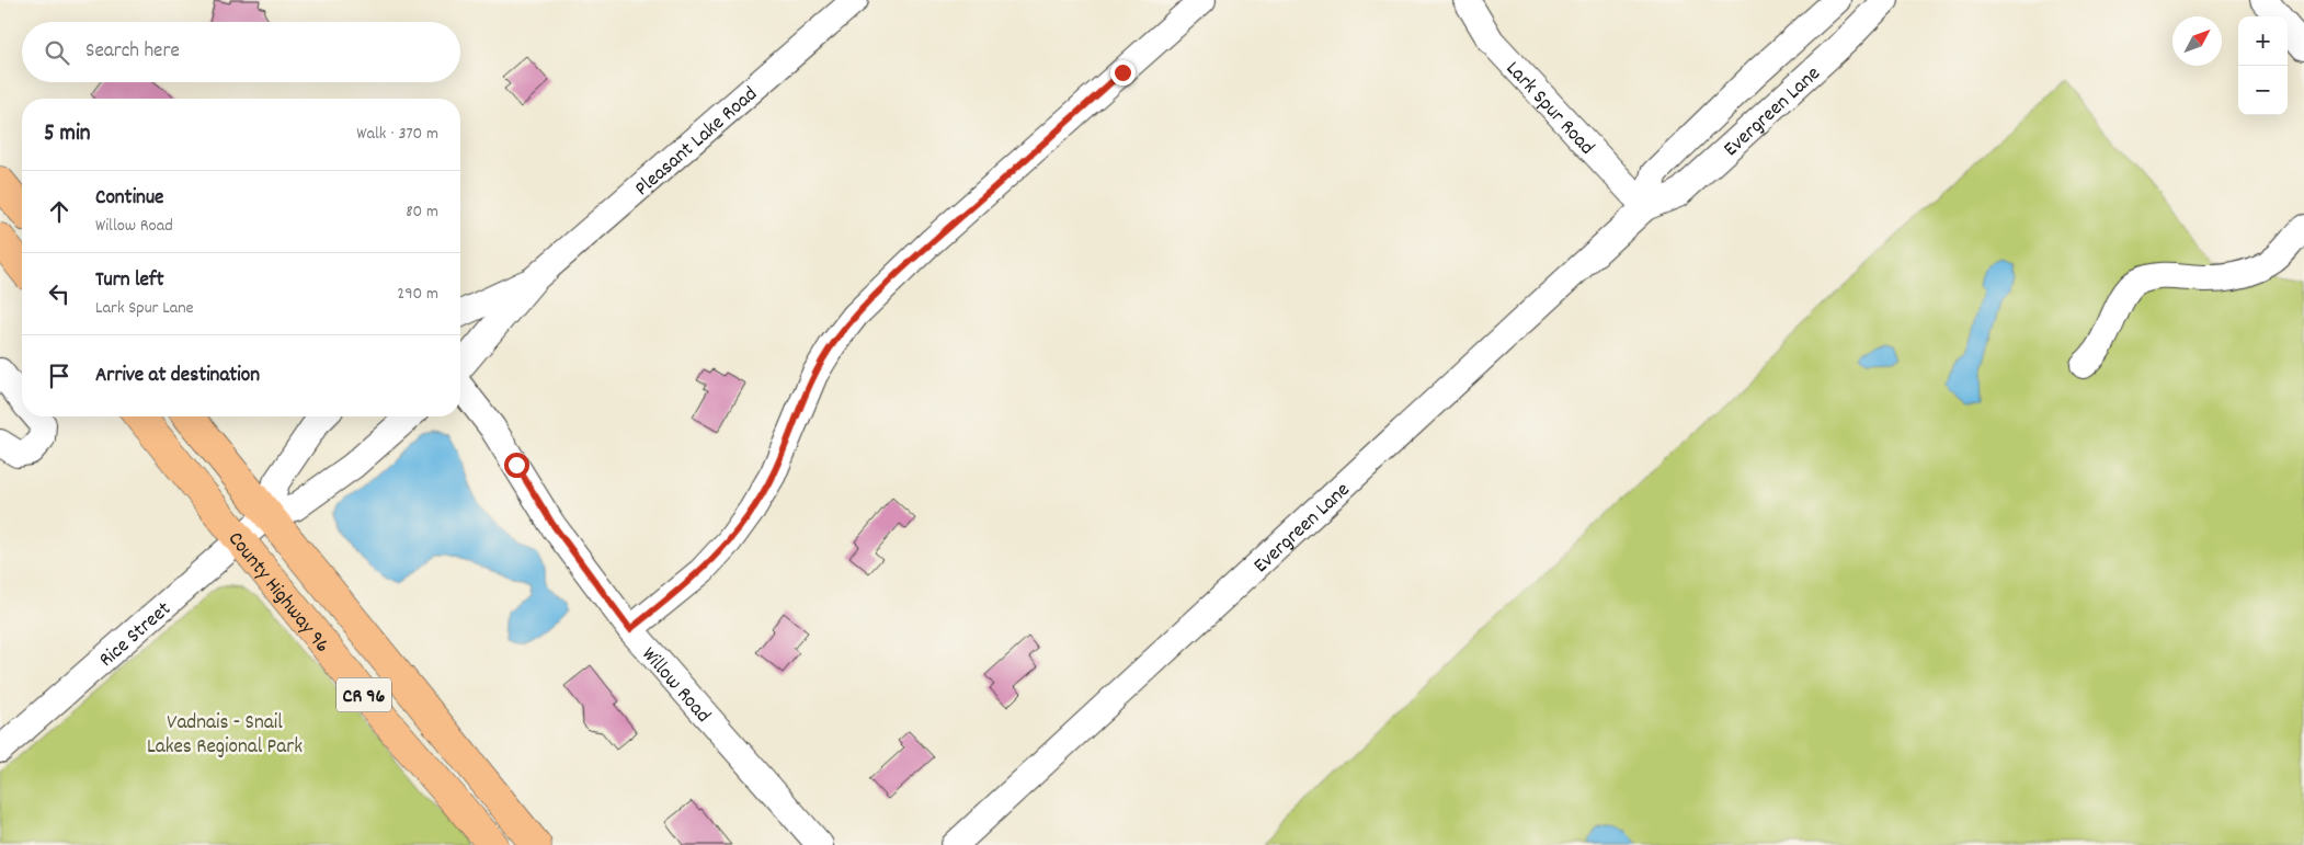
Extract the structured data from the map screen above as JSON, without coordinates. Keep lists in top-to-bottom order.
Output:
{
  "streets": {
    "main road": ["County Highway 96", "CR 96"],
    "street": [
      "Lark Spur Road",
      "Evergreen Lane",
      "Pleasant Lake Road",
      "Rice Street",
      "Willow Road"
    ]
  },
  "crossings": [
    ["Lark Spur Road", "Evergreen Lane"],
    ["County Highway 96", "Rice Street"]
  ],
  "parks": ["Vadnais - Snail Lakes Regional Park"],
  "north": "top right",
  "page": {
    "map_buttons": ["+", "−"],
    "search": "Search here",
    "heading": ["5 min", "Walk · 370 m"],
    "list": [
      ["Continue", "Willow Road", "80 m"],
      ["Turn left", "Lark Spur Lane", "290 m"],
      "Arrive at destination"
    ]
  }
}
